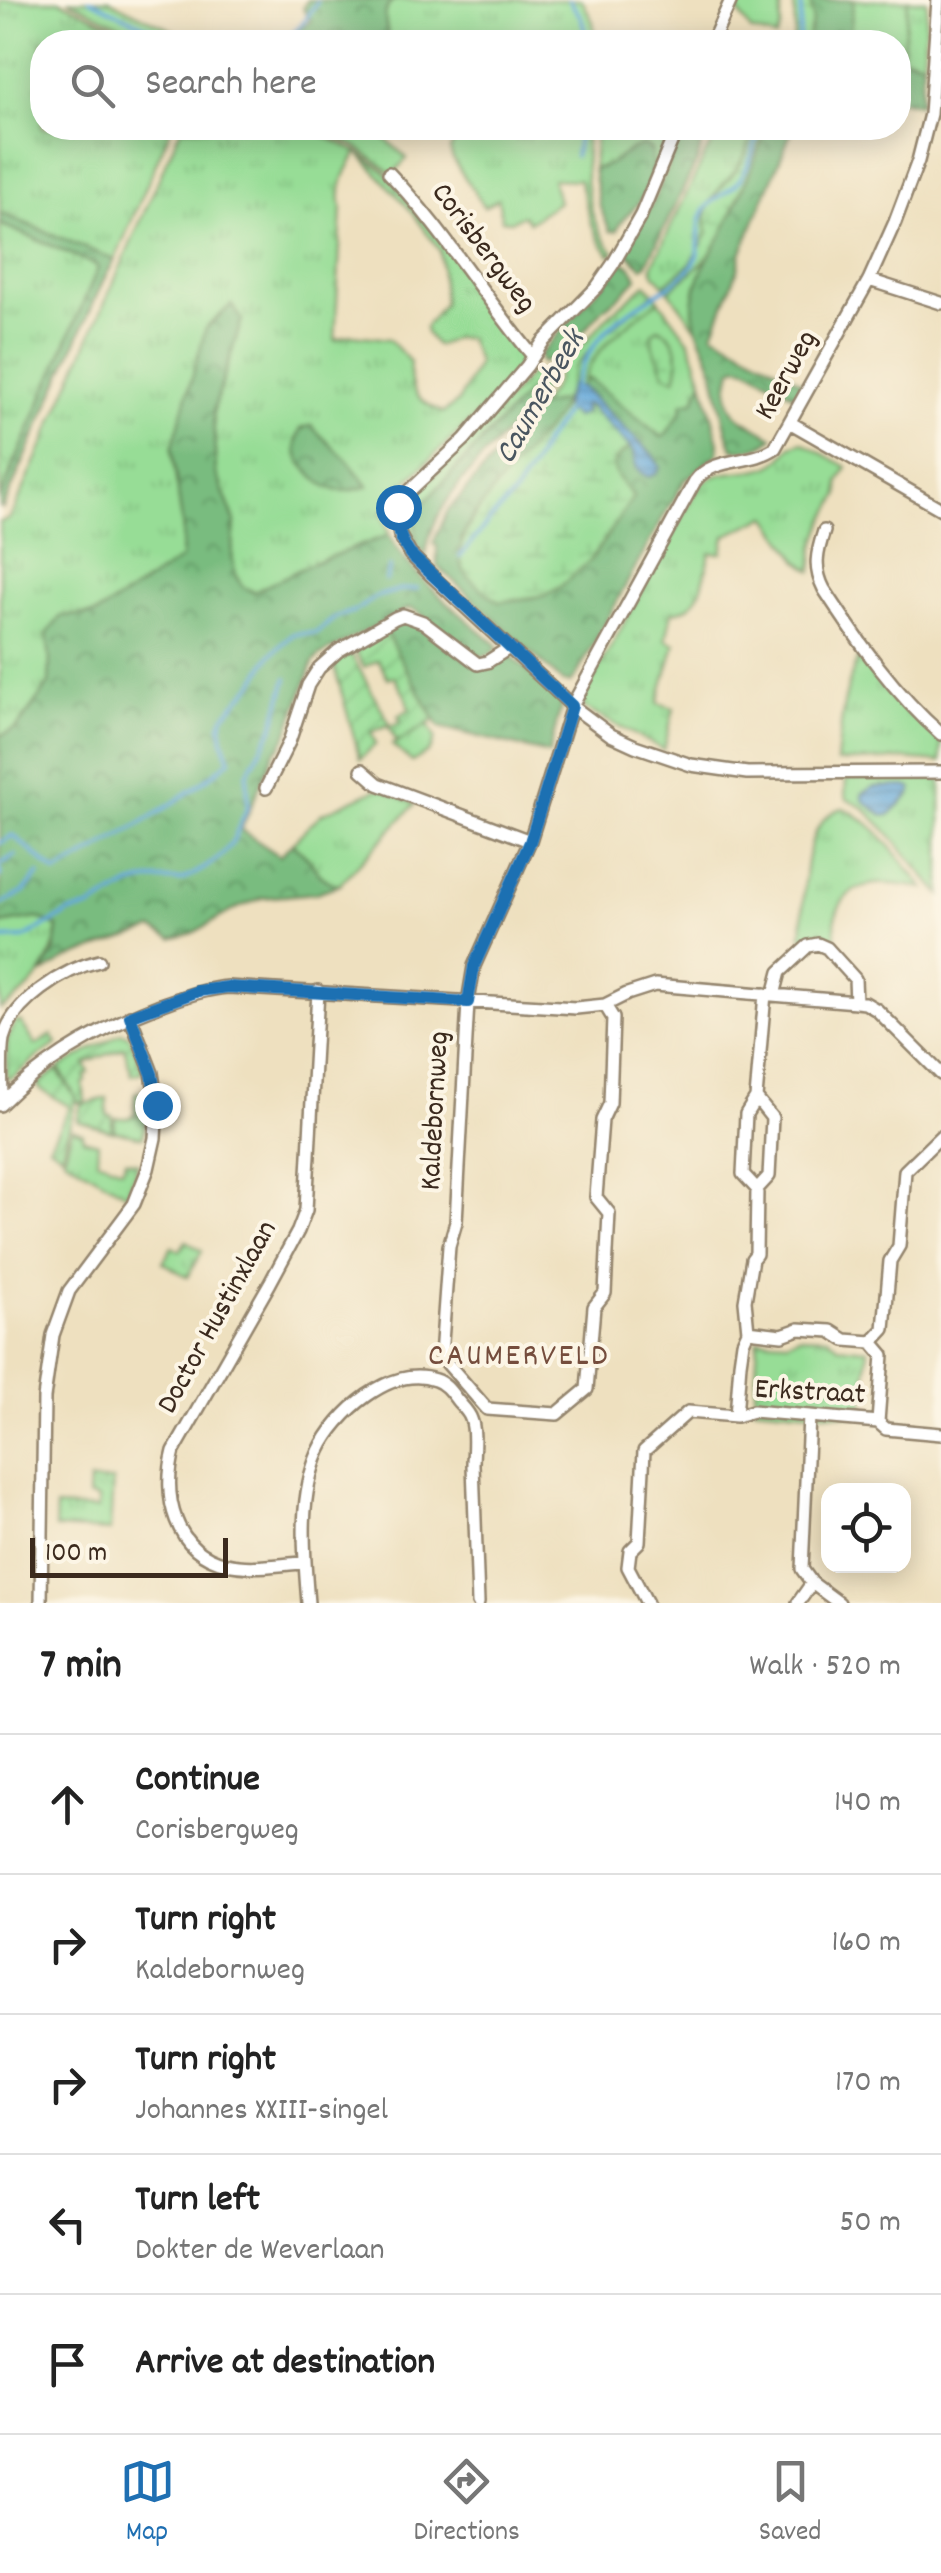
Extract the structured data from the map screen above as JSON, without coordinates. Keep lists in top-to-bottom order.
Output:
{
  "streets": {
    "street": [
      "Corisbergweg",
      "Keerweg",
      "Kaldebornweg",
      "Doctor Hustinxlaan",
      "Erkstraat"
    ]
  },
  "crossings": [
    ["Corisbergweg", "Keerweg"],
    ["Corisbergweg", "Kaldebornweg"],
    ["Keerweg", "Kaldebornweg"]
  ],
  "districts": ["CAUMERVELD"],
  "water": ["Caumerbeek"],
  "scale_bar": "100 m",
  "page": {
    "search": "Search here",
    "scale": "100 m",
    "heading": ["7 min", "Walk · 520 m"],
    "list": [
      ["Continue", "Corisbergweg", "140 m"],
      ["Turn right", "Kaldebornweg", "160 m"],
      ["Turn right", "Johannes XXIII-singel", "170 m"],
      ["Turn left", "Dokter de Weverlaan", "50 m"],
      "Arrive at destination"
    ],
    "nav": ["Map", "Directions", "Saved"]
  }
}
